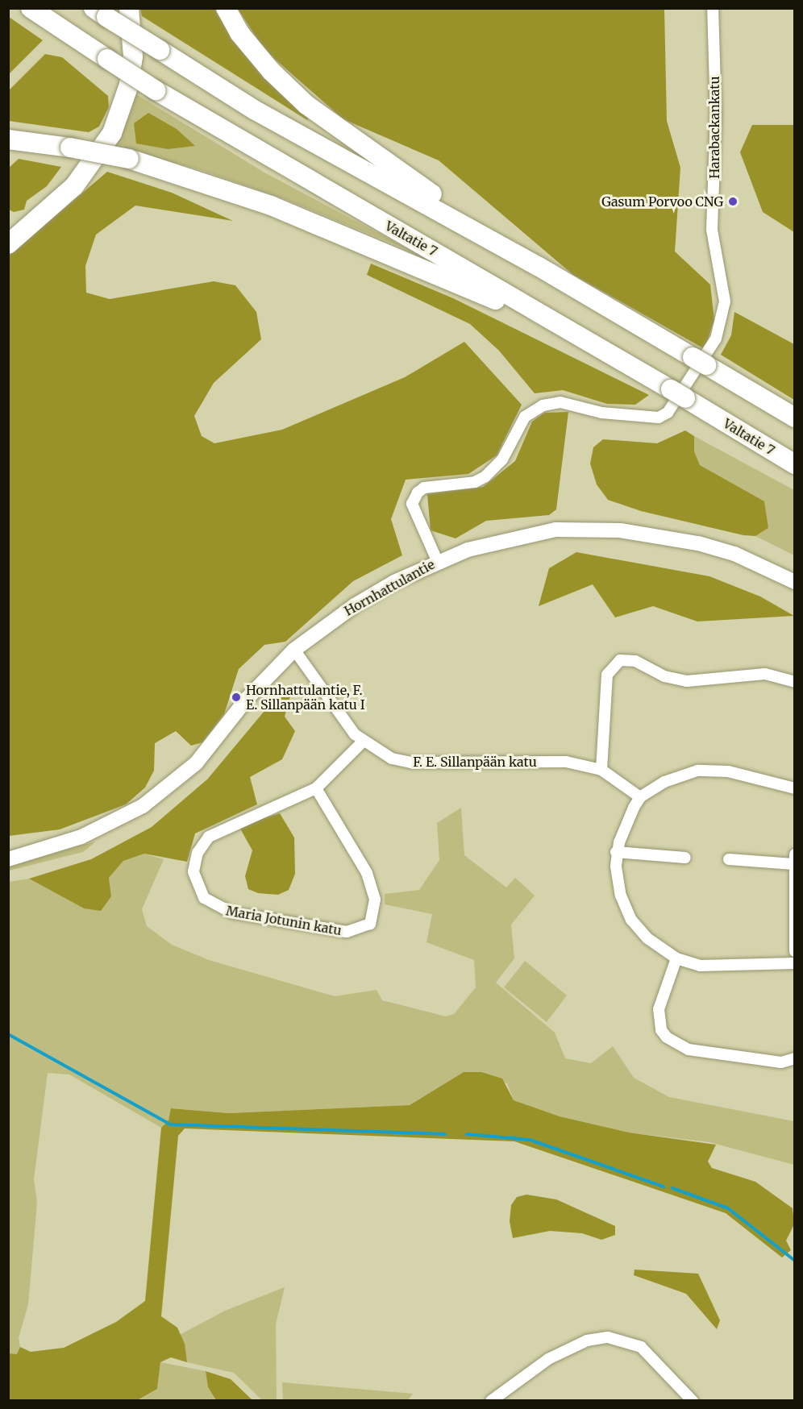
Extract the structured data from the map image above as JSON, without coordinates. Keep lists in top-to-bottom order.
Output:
{
  "streets": {
    "highway": ["Valtatie 7"],
    "street": [
      "Harabackankatu",
      "Hornhattulantie",
      "F. E. Sillanpään katu",
      "Maria Jotunin katu"
    ]
  },
  "crossings": [
    ["Harabackankatu", "Hornhattulantie"],
    ["Hornhattulantie", "F. E. Sillanpään katu"],
    ["F. E. Sillanpään katu", "Maria Jotunin katu"]
  ],
  "places": ["Gasum Porvoo CNG", "Hornhattulantie, F. E. Sillanpään katu I"]
}
